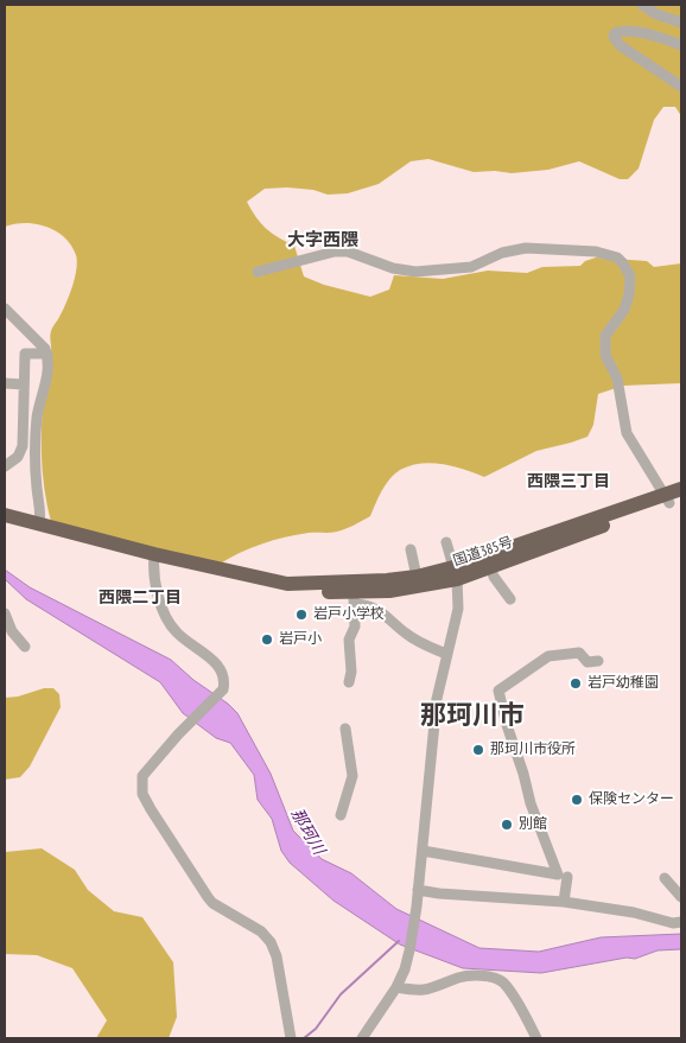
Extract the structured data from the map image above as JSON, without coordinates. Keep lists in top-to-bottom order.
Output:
{
  "streets": {
    "highway": ["国道385号"]
  },
  "districts": [
    "大字西隈",
    "西隈三丁目",
    "西隈二丁目",
    "那珂川市"
  ],
  "water": ["那珂川"],
  "places": [
    "岩戸小学校",
    "岩戸小",
    "岩戸幼稚園",
    "那珂川市役所",
    "保険センター",
    "別館"
  ]
}
